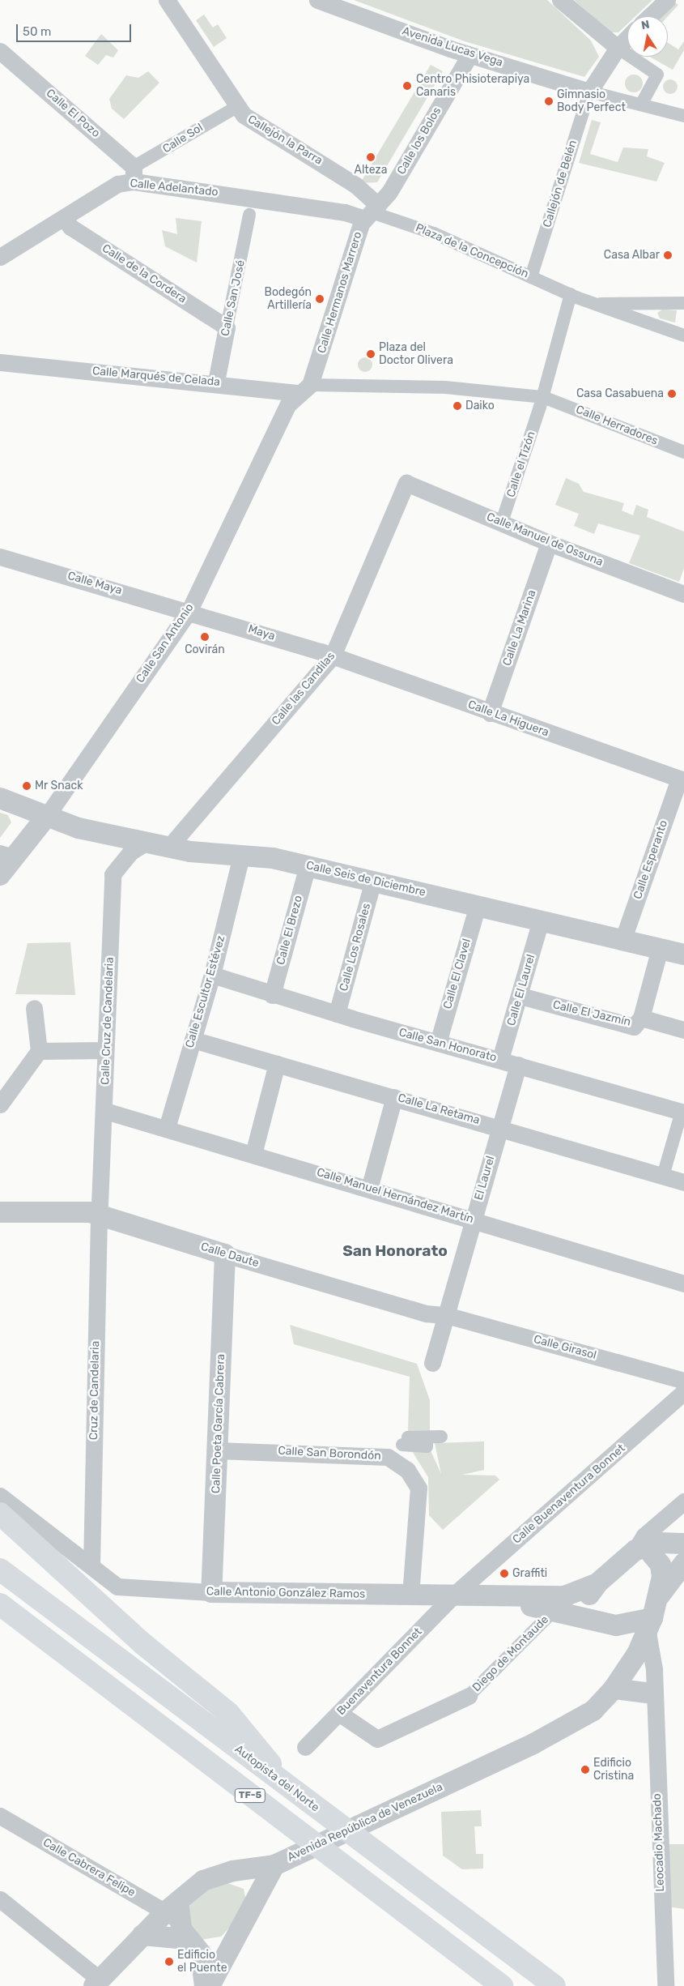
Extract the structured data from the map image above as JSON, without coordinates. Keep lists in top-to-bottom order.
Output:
{
  "streets": {
    "highway": ["Autopista del Norte", "TF-5"],
    "street": [
      "Avenida Lucas Vega",
      "Calle El Pozo",
      "Calle Sol",
      "Callejón la Parra",
      "Calle los Bolos",
      "Callejón de Belén",
      "Calle Adelantado",
      "Plaza de la Concepción",
      "Calle de la Cordera",
      "Calle Hermanos Marrero",
      "Calle San José",
      "Calle Marqués de Celada",
      "Calle Herradores",
      "Calle el Tizón",
      "Calle Manuel de Ossuna",
      "Calle Maya",
      "Calle La Marina",
      "Maya",
      "Calle San Antonio",
      "Calle las Candilas",
      "Calle La Higuera",
      "Calle Esperanto",
      "Calle Seis de Diciembre",
      "Calle El Brezo",
      "Calle Los Rosales",
      "Calle El Clavel",
      "Calle El Laurel",
      "Calle Escultor Estévez",
      "Calle El Jazmín",
      "Calle Cruz de Candelaria",
      "Calle San Honorato",
      "Calle La Retama",
      "El Laurel",
      "Calle Manuel Hernández Martín",
      "Calle Daute",
      "Calle Girasol",
      "Cruz de Candelaria",
      "Calle Poeta García Cabrera",
      "Calle San Borondón",
      "Calle Buenaventura Bonnet",
      "Calle Antonio González Ramos",
      "Diego de Montaude",
      "Buenaventura Bonnet",
      "Avenida República de Venezuela",
      "Leocadio Machado",
      "Calle Cabrera Felipe"
    ]
  },
  "crossings": [
    ["Avenida Lucas Vega", "Calle los Bolos"],
    ["Avenida Lucas Vega", "Callejón de Belén"],
    ["Calle El Pozo", "Calle Sol"],
    ["Calle El Pozo", "Calle Adelantado"],
    ["Calle Sol", "Calle Adelantado"],
    ["Callejón la Parra", "Calle los Bolos"],
    ["Callejón la Parra", "Calle Adelantado"],
    ["Callejón la Parra", "Plaza de la Concepción"],
    ["Callejón la Parra", "Calle Hermanos Marrero"],
    ["Calle los Bolos", "Calle Adelantado"],
    ["Calle los Bolos", "Plaza de la Concepción"],
    ["Calle los Bolos", "Calle Hermanos Marrero"],
    ["Callejón de Belén", "Plaza de la Concepción"],
    ["Calle Adelantado", "Plaza de la Concepción"],
    ["Calle Adelantado", "Calle de la Cordera"],
    ["Calle Adelantado", "Calle Hermanos Marrero"],
    ["Plaza de la Concepción", "Calle Hermanos Marrero"],
    ["Calle de la Cordera", "Calle San José"],
    ["Calle Hermanos Marrero", "Calle Marqués de Celada"],
    ["Calle Hermanos Marrero", "Calle San Antonio"],
    ["Calle San José", "Calle Marqués de Celada"],
    ["Calle Marqués de Celada", "Calle San Antonio"],
    ["Calle Herradores", "Calle el Tizón"],
    ["Calle el Tizón", "Calle Manuel de Ossuna"],
    ["Calle Manuel de Ossuna", "Calle La Marina"],
    ["Calle Manuel de Ossuna", "Calle las Candilas"],
    ["Calle Maya", "Maya"],
    ["Calle Maya", "Calle San Antonio"],
    ["Calle La Marina", "Calle La Higuera"],
    ["Maya", "Calle San Antonio"],
    ["Maya", "Calle las Candilas"],
    ["Maya", "Calle La Higuera"],
    ["Calle San Antonio", "Calle Seis de Diciembre"],
    ["Calle las Candilas", "Calle La Higuera"],
    ["Calle las Candilas", "Calle Seis de Diciembre"],
    ["Calle La Higuera", "Calle Esperanto"],
    ["Calle Esperanto", "Calle Seis de Diciembre"],
    ["Calle Seis de Diciembre", "Calle El Brezo"],
    ["Calle Seis de Diciembre", "Calle Los Rosales"],
    ["Calle Seis de Diciembre", "Calle El Clavel"],
    ["Calle Seis de Diciembre", "Calle El Laurel"],
    ["Calle Seis de Diciembre", "Calle Escultor Estévez"],
    ["Calle Seis de Diciembre", "Calle Cruz de Candelaria"],
    ["Calle El Brezo", "Calle San Honorato"],
    ["Calle Los Rosales", "Calle San Honorato"],
    ["Calle El Clavel", "Calle San Honorato"],
    ["Calle El Laurel", "Calle El Jazmín"],
    ["Calle El Laurel", "Calle San Honorato"],
    ["Calle Escultor Estévez", "Calle San Honorato"],
    ["Calle Escultor Estévez", "Calle La Retama"],
    ["Calle Escultor Estévez", "Calle Manuel Hernández Martín"],
    ["Calle Cruz de Candelaria", "Calle Manuel Hernández Martín"],
    ["Calle Cruz de Candelaria", "Calle Daute"],
    ["Calle Cruz de Candelaria", "Cruz de Candelaria"],
    ["Calle San Honorato", "El Laurel"],
    ["Calle La Retama", "El Laurel"],
    ["El Laurel", "Calle Manuel Hernández Martín"],
    ["El Laurel", "Calle Daute"],
    ["El Laurel", "Calle Girasol"],
    ["Calle Daute", "Calle Girasol"],
    ["Calle Daute", "Cruz de Candelaria"],
    ["Calle Daute", "Calle Poeta García Cabrera"],
    ["Cruz de Candelaria", "Calle Antonio González Ramos"],
    ["Calle Poeta García Cabrera", "Calle San Borondón"],
    ["Calle Poeta García Cabrera", "Calle Antonio González Ramos"],
    ["Calle San Borondón", "Calle Antonio González Ramos"],
    ["Calle Buenaventura Bonnet", "Calle Antonio González Ramos"],
    ["Calle Buenaventura Bonnet", "Buenaventura Bonnet"],
    ["Calle Antonio González Ramos", "Diego de Montaude"],
    ["Calle Antonio González Ramos", "Buenaventura Bonnet"],
    ["Diego de Montaude", "Buenaventura Bonnet"],
    ["Avenida República de Venezuela", "Leocadio Machado"],
    ["Avenida República de Venezuela", "Calle Cabrera Felipe"]
  ],
  "districts": ["San Honorato"],
  "places": [
    "Centro Phisioterapiya Canaris",
    "Gimnasio Body Perfect",
    "Alteza",
    "Casa Albar",
    "Bodegón Artillería",
    "Plaza del Doctor Olivera",
    "Casa Casabuena",
    "Daiko",
    "Covirán",
    "Mr Snack",
    "Graffiti",
    "Edificio Cristina",
    "Edificio el Puente"
  ],
  "scale_bar": "50 m",
  "north": "top"
}
